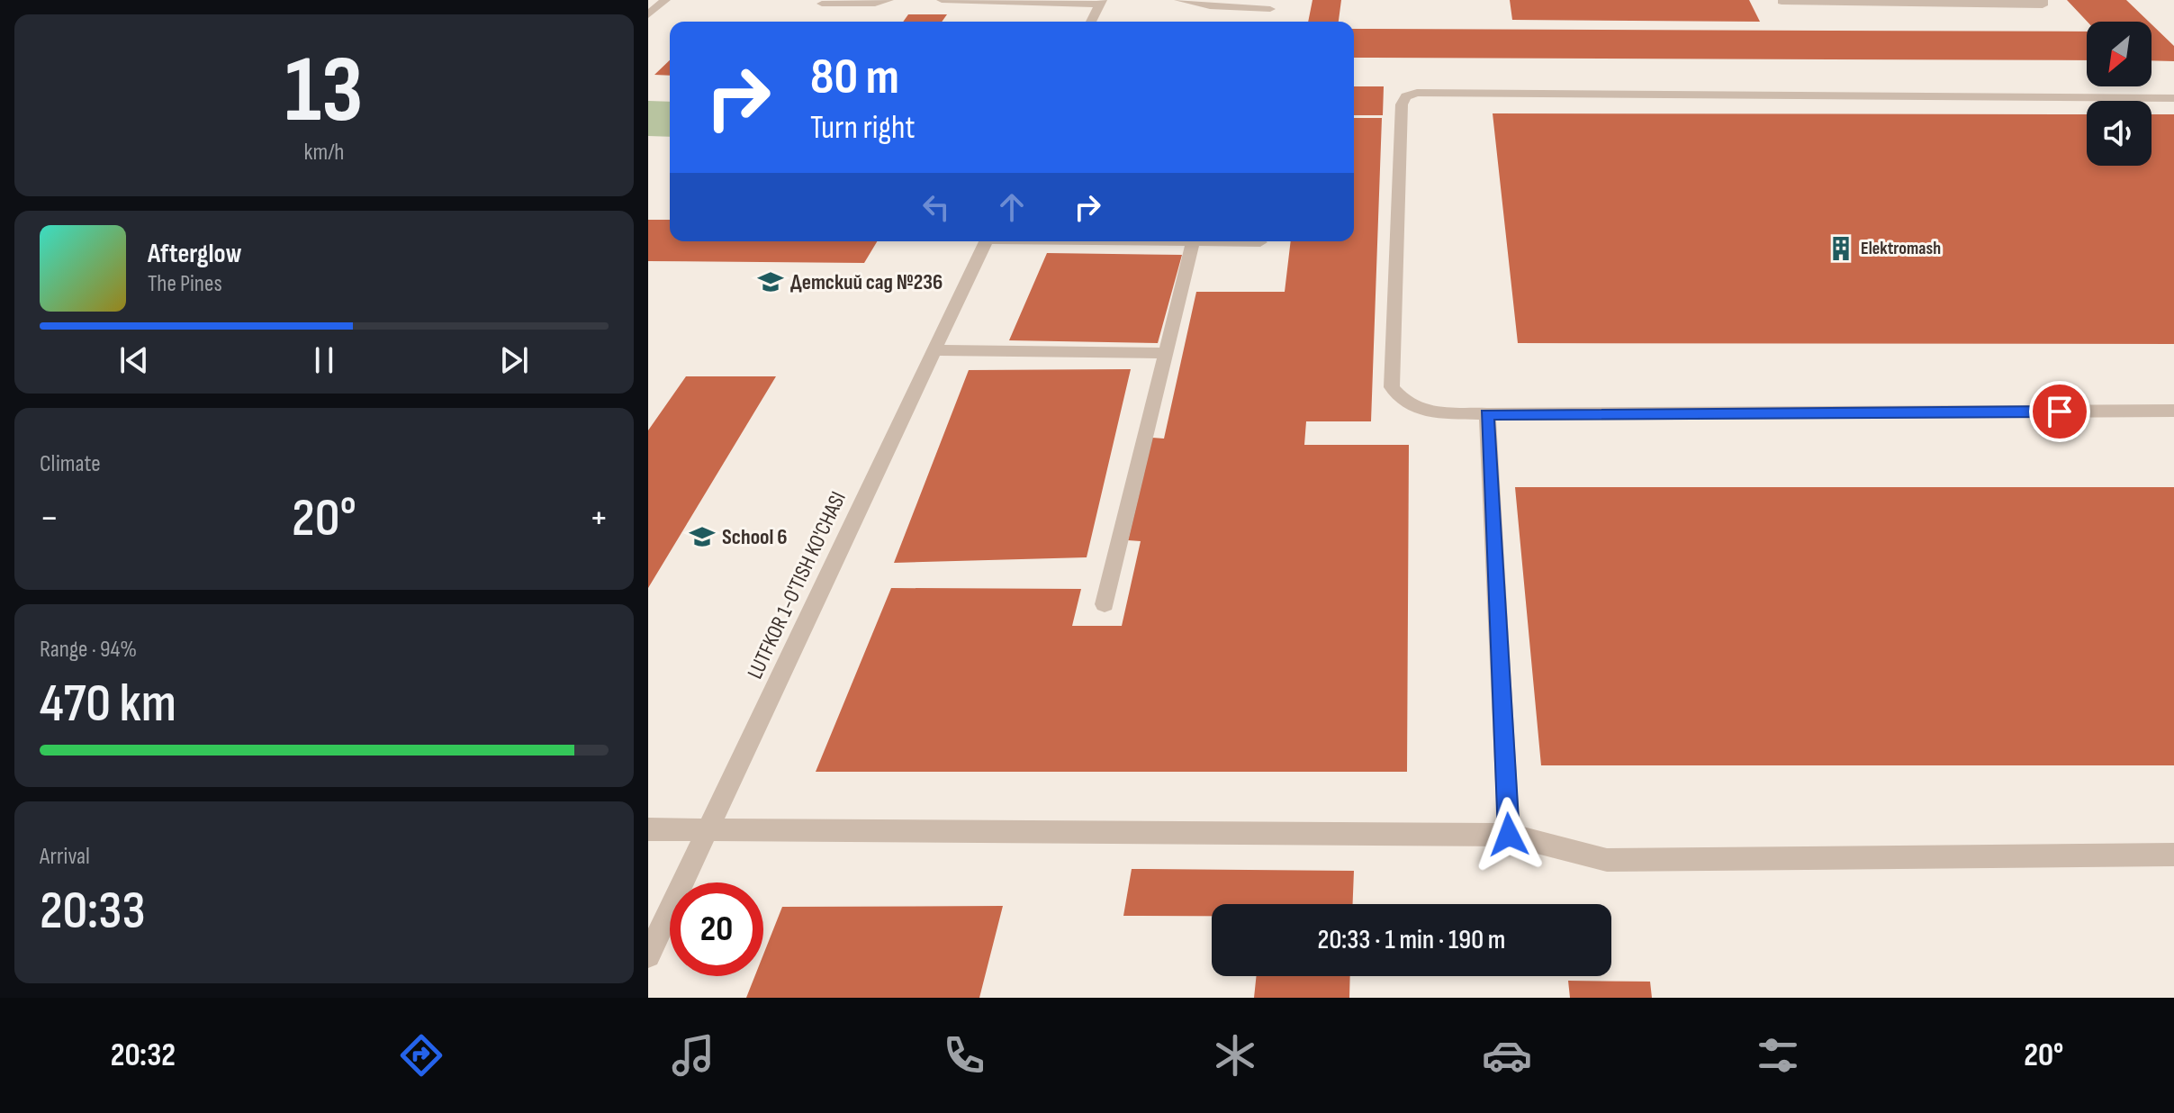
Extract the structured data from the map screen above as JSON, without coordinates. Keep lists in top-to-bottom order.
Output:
{
  "streets": {
    "street": ["LUTFKOR 1-O'TISH KO'CHASI"]
  },
  "places": {
    "building": ["Elektromash"],
    "school or university": ["Детский сад №236", "School 6"]
  },
  "north": "bottom left",
  "page": {
    "tile": [
      ["13", "km/h"],
      "Climate",
      ["Range · 94%", "470 km"],
      ["Arrival", "20:33"]
    ],
    "turn": ["80 m", "Turn right"],
    "song": ["Afterglow", "The Pines"],
    "heat": ["−", "20°", "+"],
    "limit": "20",
    "trip": "20:33 · 1 min · 190 m",
    "tabs": ["20:32", "20°"]
  }
}
